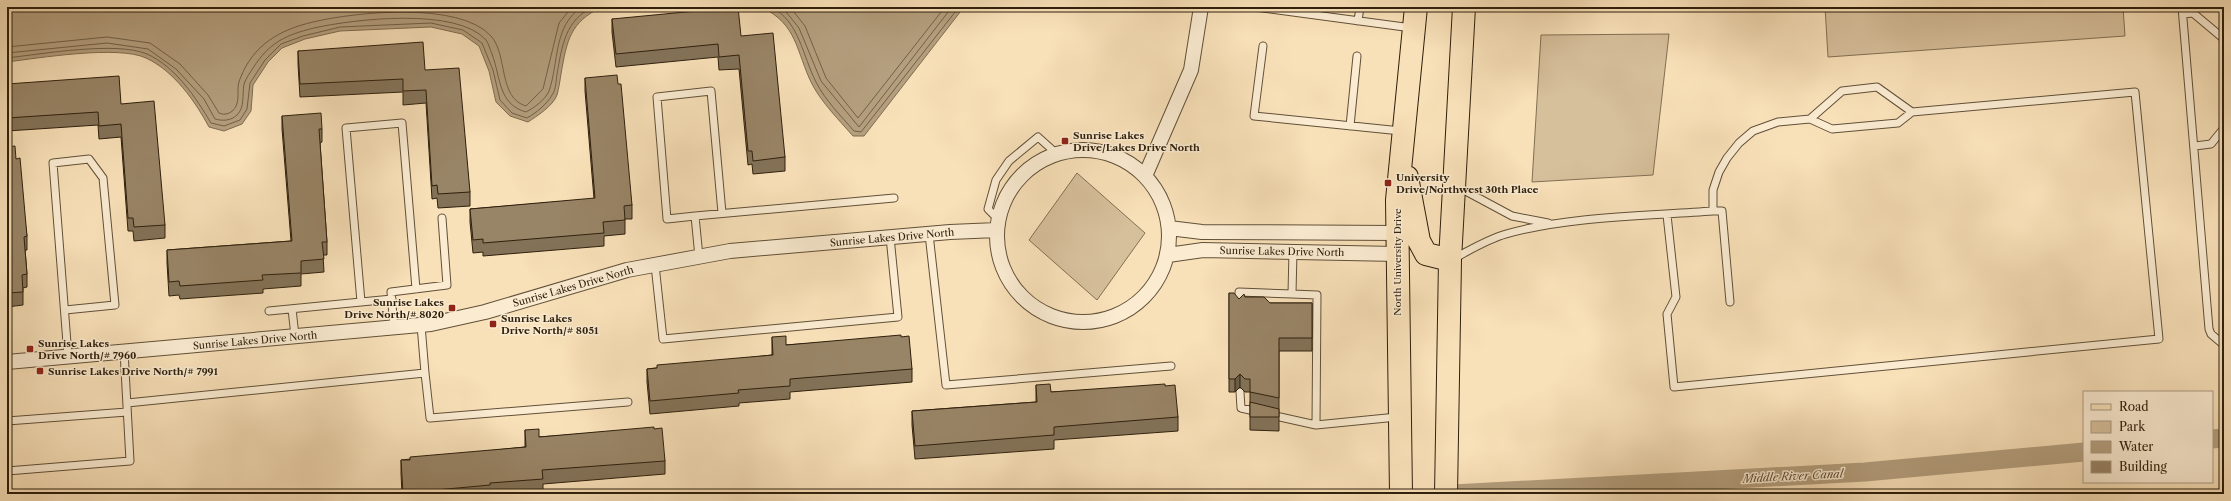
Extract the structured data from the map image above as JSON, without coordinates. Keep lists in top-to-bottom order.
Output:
{
  "streets": {
    "main road": ["North University Drive"],
    "street": ["Sunrise Lakes Drive North"]
  },
  "crossings": [
    ["Sunrise Lakes Drive North", "North University Drive"]
  ],
  "water": ["Middle River Canal"],
  "places": {
    "transit": [
      "Sunrise Lakes Drive/Lakes Drive North",
      "University Drive/Northwest 30th Place",
      "Sunrise Lakes Drive North/# 8020",
      "Sunrise Lakes Drive North/# 8051",
      "Sunrise Lakes Drive North/# 7960",
      "Sunrise Lakes Drive North/# 7991"
    ]
  },
  "legend": [
    "Road",
    "Park",
    "Water",
    "Building"
  ]
}
